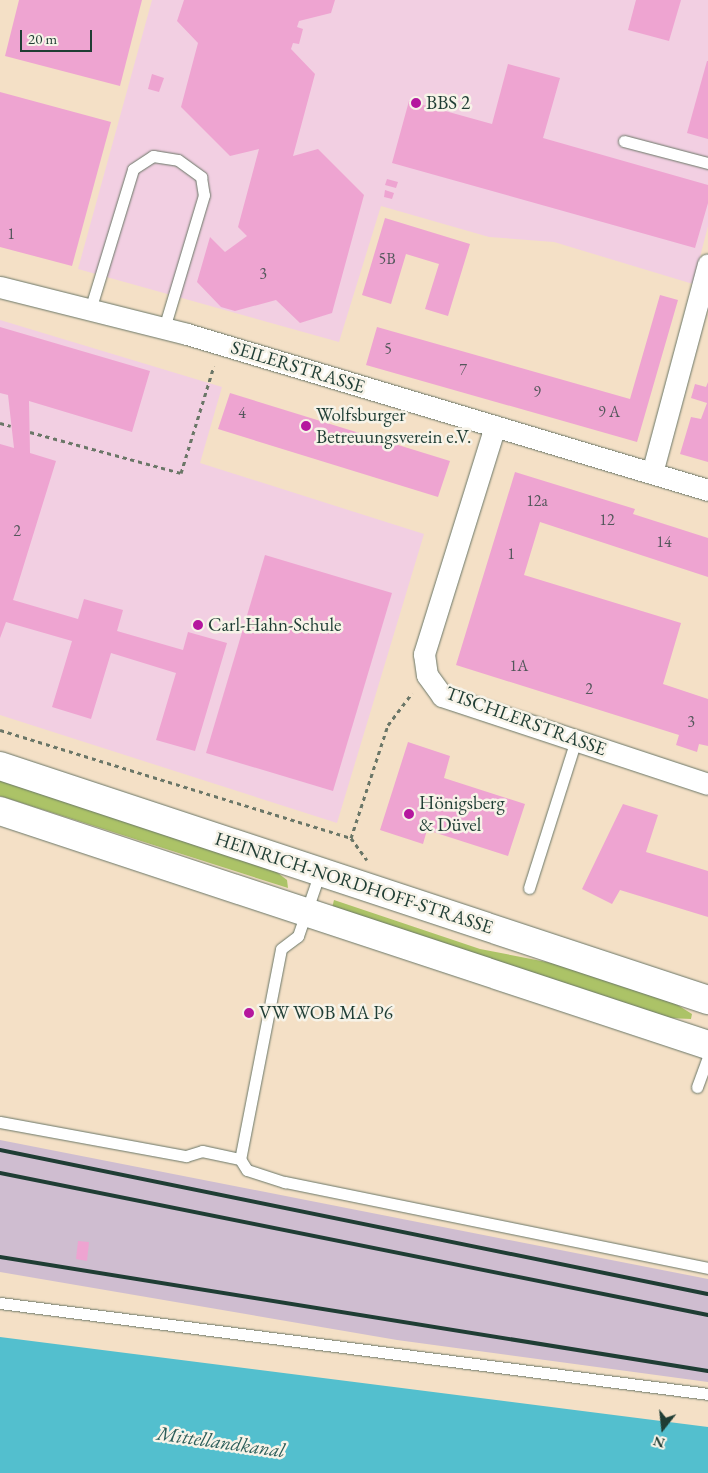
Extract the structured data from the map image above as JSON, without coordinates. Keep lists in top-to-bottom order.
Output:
{
  "streets": {
    "main road": ["HEINRICH-NORDHOFF-STRASSE"],
    "street": ["SEILERSTRASSE", "TISCHLERSTRASSE"]
  },
  "crossings": [
    ["SEILERSTRASSE", "TISCHLERSTRASSE"]
  ],
  "water": ["Mittellandkanal"],
  "places": [
    "BBS 2",
    "Wolfsburger Betreuungsverein e.V.",
    "Carl-Hahn-Schule",
    "Hönigsberg & Düvel",
    "VW WOB MA P6"
  ],
  "house_numbers": [
    "1",
    "5B",
    "3",
    "5",
    "7",
    "9",
    "9 A",
    "4",
    "12a",
    "12",
    "2",
    "14",
    "1",
    "1A",
    "2",
    "3"
  ],
  "scale_bar": "20 m",
  "north": "bottom"
}
